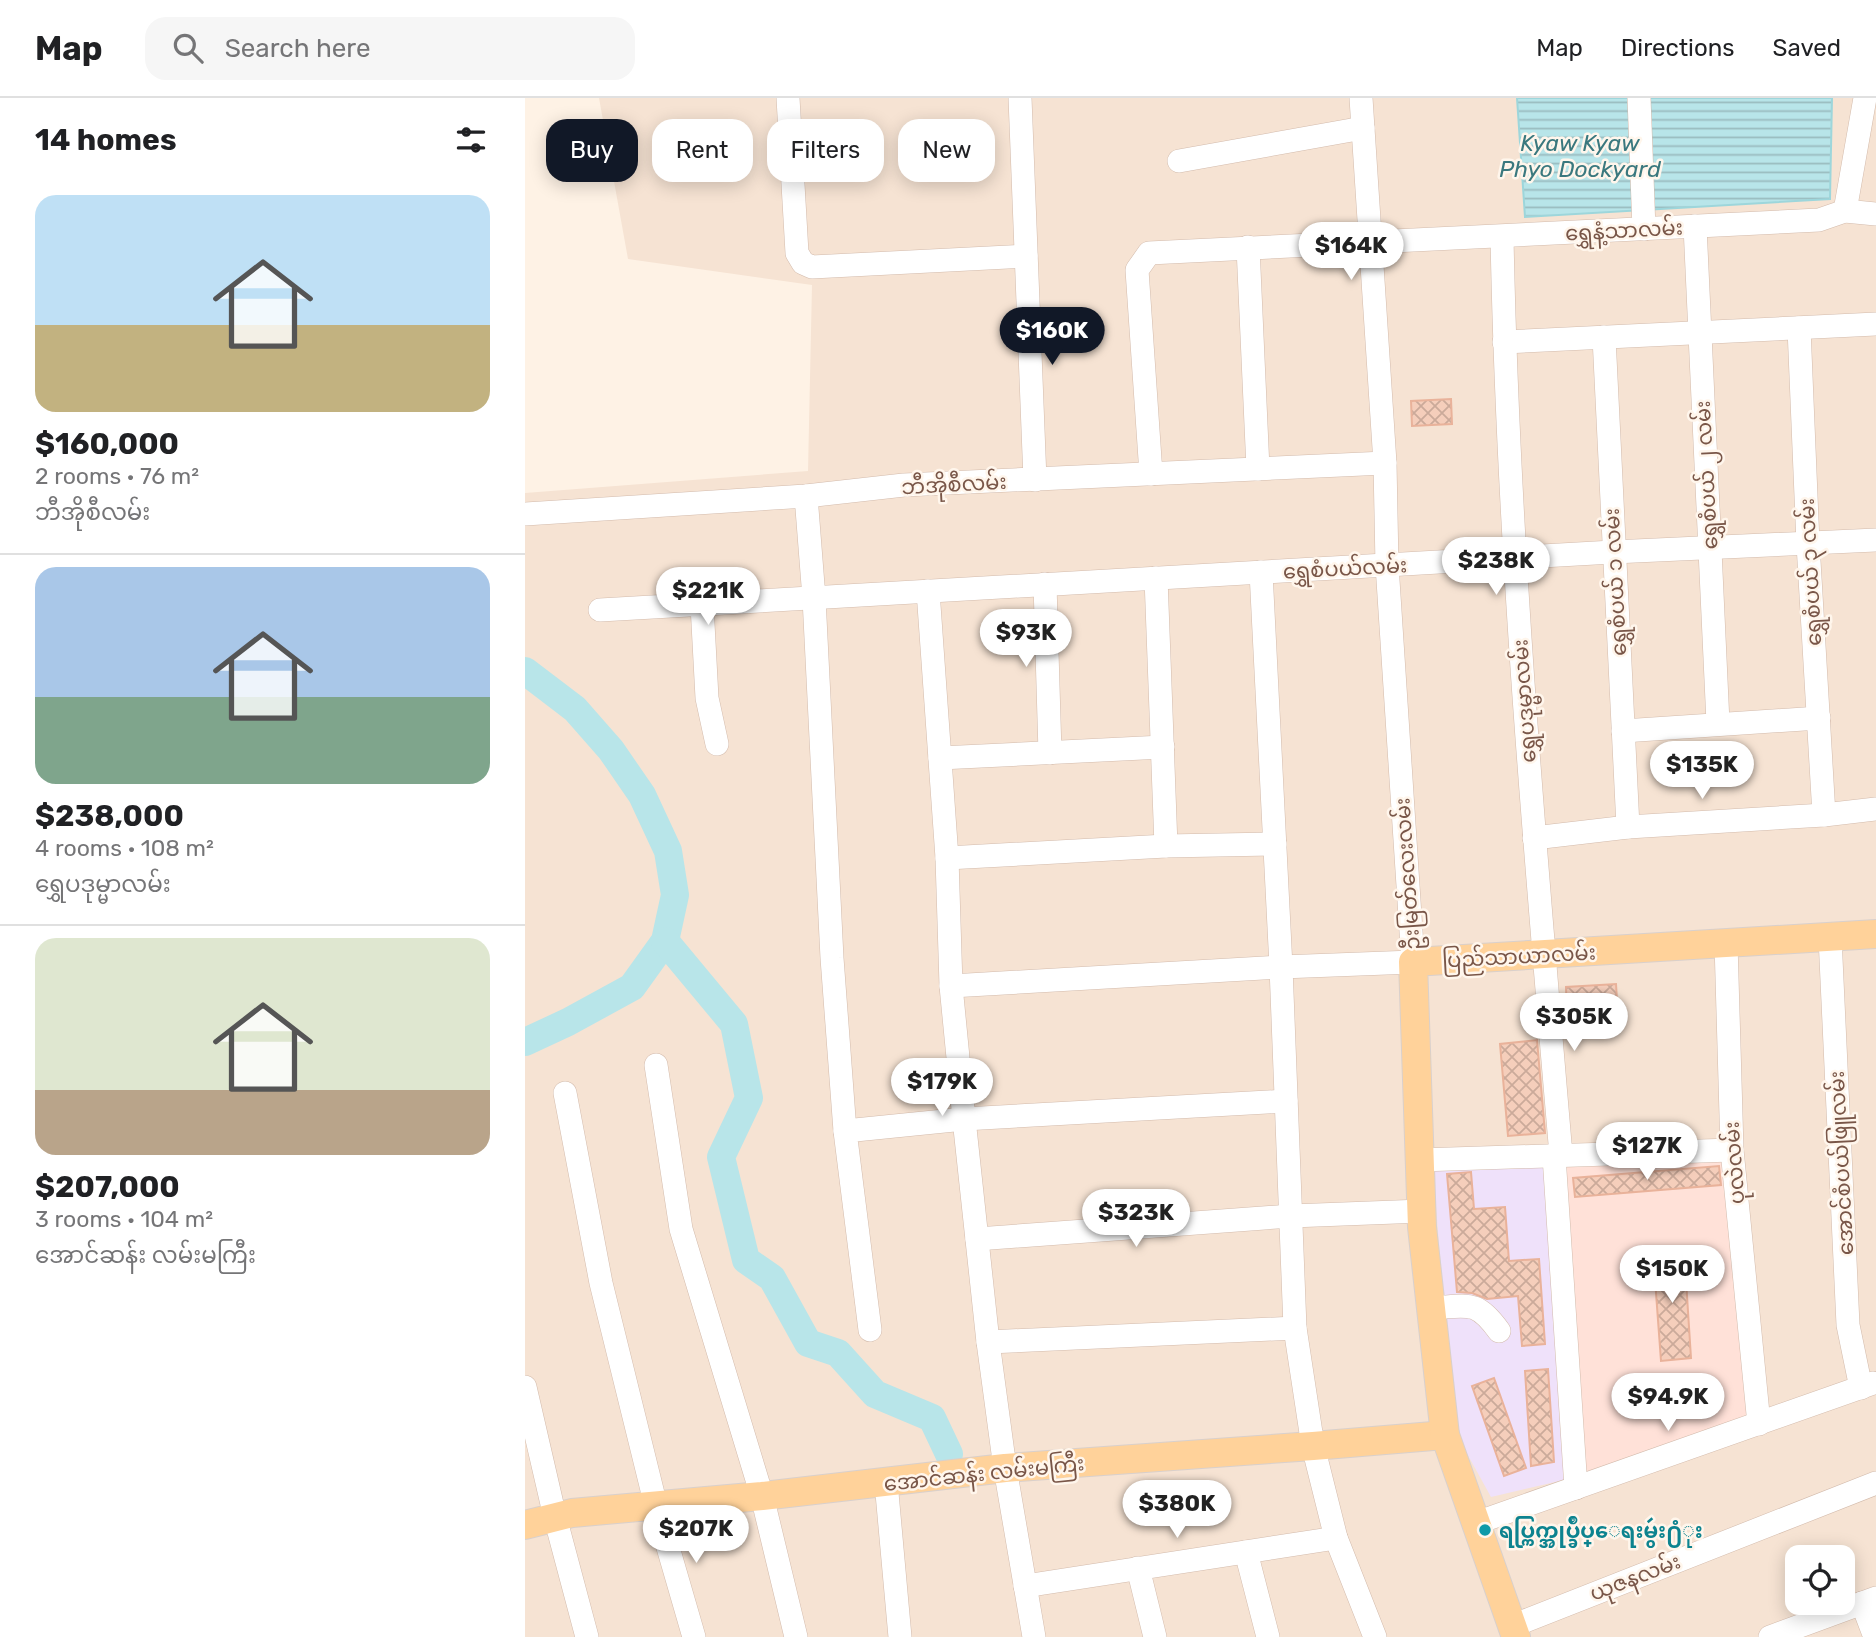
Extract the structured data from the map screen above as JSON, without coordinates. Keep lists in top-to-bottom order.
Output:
{
  "streets": {
    "main road": ["ဦးမြတ်လေးလမ်း", "ပြည်သာယာလမ်း", "အောင်ဆန်း လမ်းမကြီး"],
    "street": [
      "ရွှေနံ့သာလမ်း",
      "ရွှေစံပယ် ၂ လမ်း",
      "ဘီအိုစီလမ်း",
      "ရွှေစံပယ်လမ်း",
      "ရွှေစံပယ် ၃ လမ်း",
      "ရွှေစံပယ် ၁ လမ်း",
      "ရွှေပဒုမ္မာလမ်း",
      "ပုလဲလမ်း",
      "အောင်စံပယ်ဖြူလမ်း",
      "ယုဇနလမ်း"
    ]
  },
  "crossings": [
    ["ရွှေနံ့သာလမ်း", "ရွှေစံပယ် ၂ လမ်း"],
    ["ရွှေနံ့သာလမ်း", "ဘီအိုစီလမ်း"],
    ["ရွှေနံ့သာလမ်း", "ရွှေပဒုမ္မာလမ်း"],
    ["ရွှေနံ့သာလမ်း", "ဦးမြတ်လေးလမ်း"],
    ["ရွှေစံပယ် ၂ လမ်း", "ရွှေစံပယ်လမ်း"],
    ["ဘီအိုစီလမ်း", "ဦးမြတ်လေးလမ်း"],
    ["ရွှေစံပယ်လမ်း", "ရွှေစံပယ် ၃ လမ်း"],
    ["ရွှေစံပယ်လမ်း", "ရွှေစံပယ် ၁ လမ်း"],
    ["ရွှေစံပယ်လမ်း", "ရွှေပဒုမ္မာလမ်း"],
    ["ရွှေစံပယ်လမ်း", "ဦးမြတ်လေးလမ်း"],
    ["ရွှေပဒုမ္မာလမ်း", "ပြည်သာယာလမ်း"],
    ["ဦးမြတ်လေးလမ်း", "ပြည်သာယာလမ်း"],
    ["ဦးမြတ်လေးလမ်း", "အောင်ဆန်း လမ်းမကြီး"],
    ["ဦးမြတ်လေးလမ်း", "ယုဇနလမ်း"],
    ["ပြည်သာယာလမ်း", "ပုလဲလမ်း"],
    ["ပြည်သာယာလမ်း", "အောင်စံပယ်ဖြူလမ်း"]
  ],
  "water": ["Kyaw Kyaw Phyo Dockyard"],
  "places": ["ရပ္ကြက္အုပ္ခ်ဳပ္ေရးမွဴး႐ံုး"],
  "page": {
    "header": "Map",
    "search": "Search here",
    "nav": ["Map", "Directions", "Saved"],
    "heading": "14 homes",
    "chip": [
      "Buy",
      "Rent",
      "Filters",
      "New"
    ],
    "list": [
      {
        "name": "$160,000",
        "note": "2 rooms · 76 m² · ဘီအိုစီလမ်း"
      },
      {
        "name": "$238,000",
        "note": "4 rooms · 108 m² · ရွှေပဒုမ္မာလမ်း"
      },
      {
        "name": "$207,000",
        "note": "3 rooms · 104 m² · အောင်ဆန်း လမ်းမကြီး"
      }
    ],
    "price": [
      "$164K",
      "$160K",
      "$238K",
      "$221K",
      "$93K",
      "$135K",
      "$305K",
      "$179K",
      "$127K",
      "$323K",
      "$150K",
      "$94.9K",
      "$380K",
      "$207K"
    ]
  }
}
